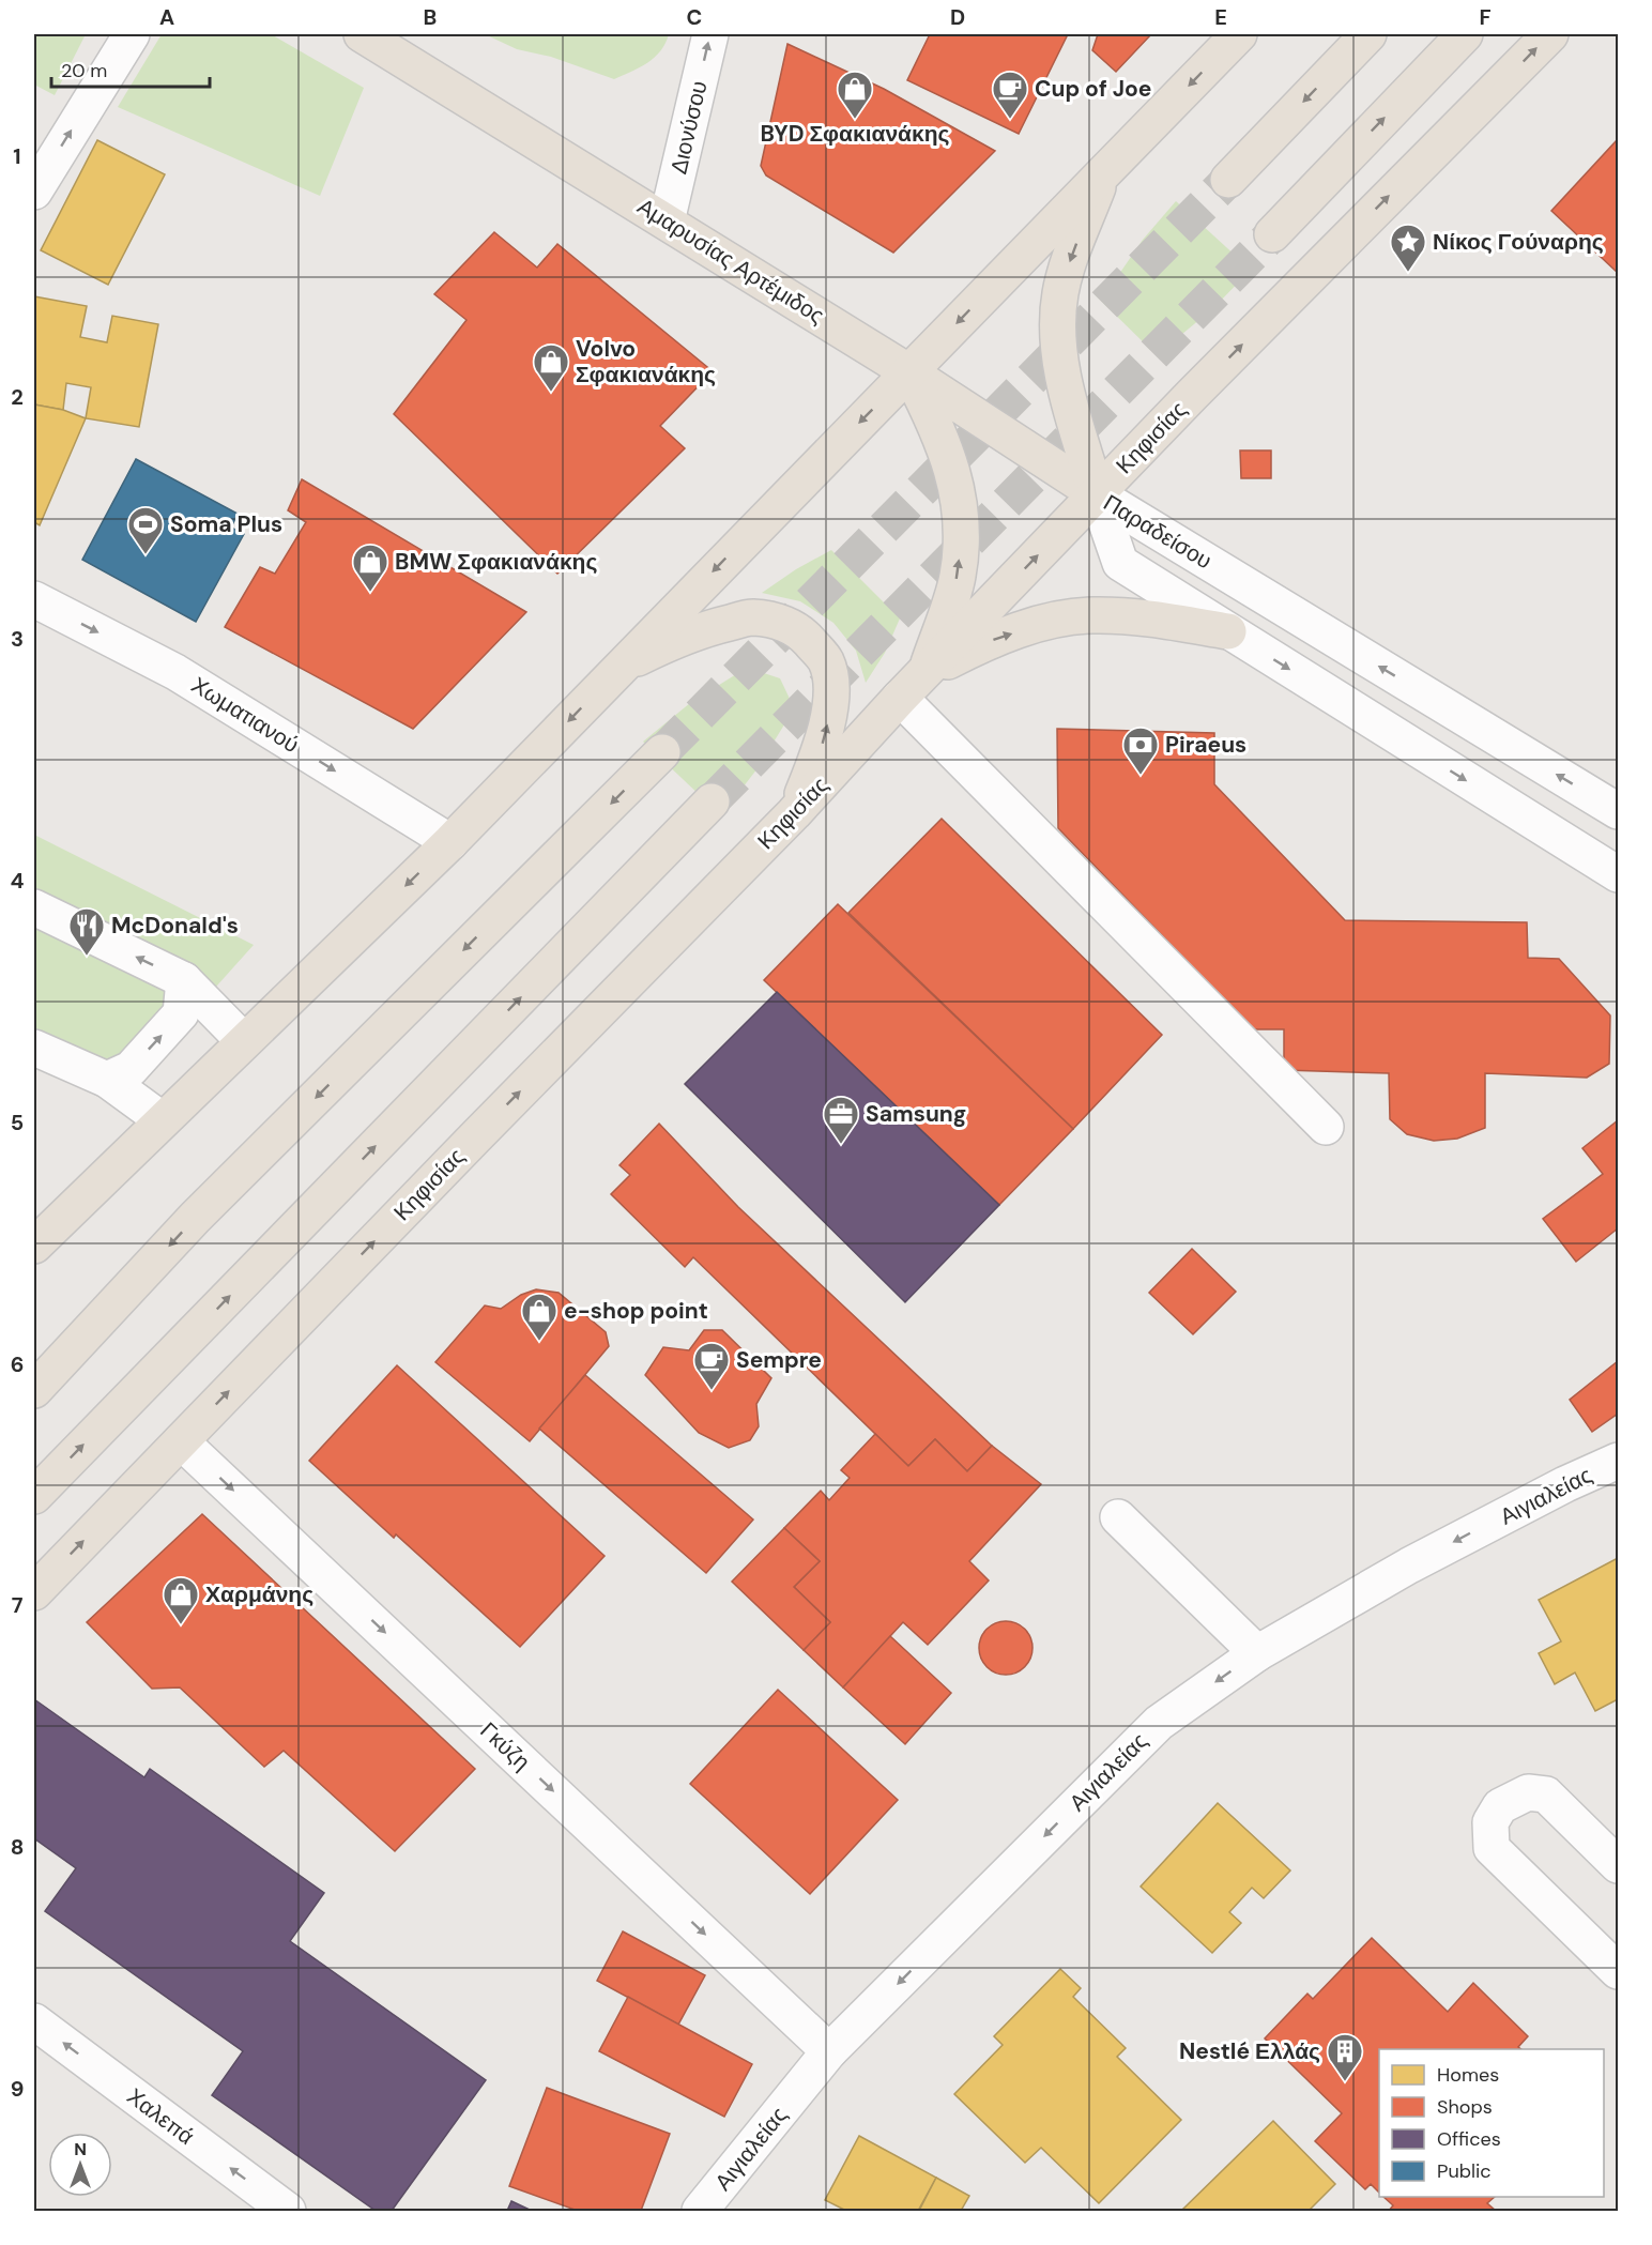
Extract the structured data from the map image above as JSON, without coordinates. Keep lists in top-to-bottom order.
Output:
{
  "streets": {
    "main road": ["Αμαρυσίας Αρτέμιδος", "Κηφισίας"],
    "street": [
      "Διονύσου",
      "Παραδείσου",
      "Χωματιανού",
      "Αιγιαλείας",
      "Γκύζη",
      "Χαλεπά"
    ]
  },
  "crossings": [
    ["Διονύσου", "Αμαρυσίας Αρτέμιδος"],
    ["Αμαρυσίας Αρτέμιδος", "Κηφισίας"],
    ["Αμαρυσίας Αρτέμιδος", "Παραδείσου"],
    ["Κηφισίας", "Παραδείσου"],
    ["Κηφισίας", "Γκύζη"],
    ["Αιγιαλείας", "Γκύζη"]
  ],
  "one_way": [
    "Διονύσου",
    "Αιγιαλείας",
    "Γκύζη",
    "Χαλεπά"
  ],
  "places": {
    "shop": [
      "BYD Σφακιανάκης",
      "Volvo Σφακιανάκης",
      "BMW Σφακιανάκης",
      "e-shop point",
      "Χαρμάνης"
    ],
    "cafe": ["Cup of Joe", "Sempre"],
    "place": ["Νίκος Γούναρης"],
    "sports": ["Soma Plus"],
    "bank": ["Piraeus"],
    "restaurant": ["McDonald's"],
    "office": ["Samsung"],
    "building": ["Nestlé Ελλάς"]
  },
  "legend": [
    "Homes",
    "Shops",
    "Offices",
    "Public"
  ],
  "scale_bar": "20 m",
  "north": "top",
  "grid": {
    "columns": [
      "A",
      "B",
      "C",
      "D",
      "E",
      "F"
    ],
    "rows": [
      "1",
      "2",
      "3",
      "4",
      "5",
      "6",
      "7",
      "8",
      "9"
    ]
  }
}
